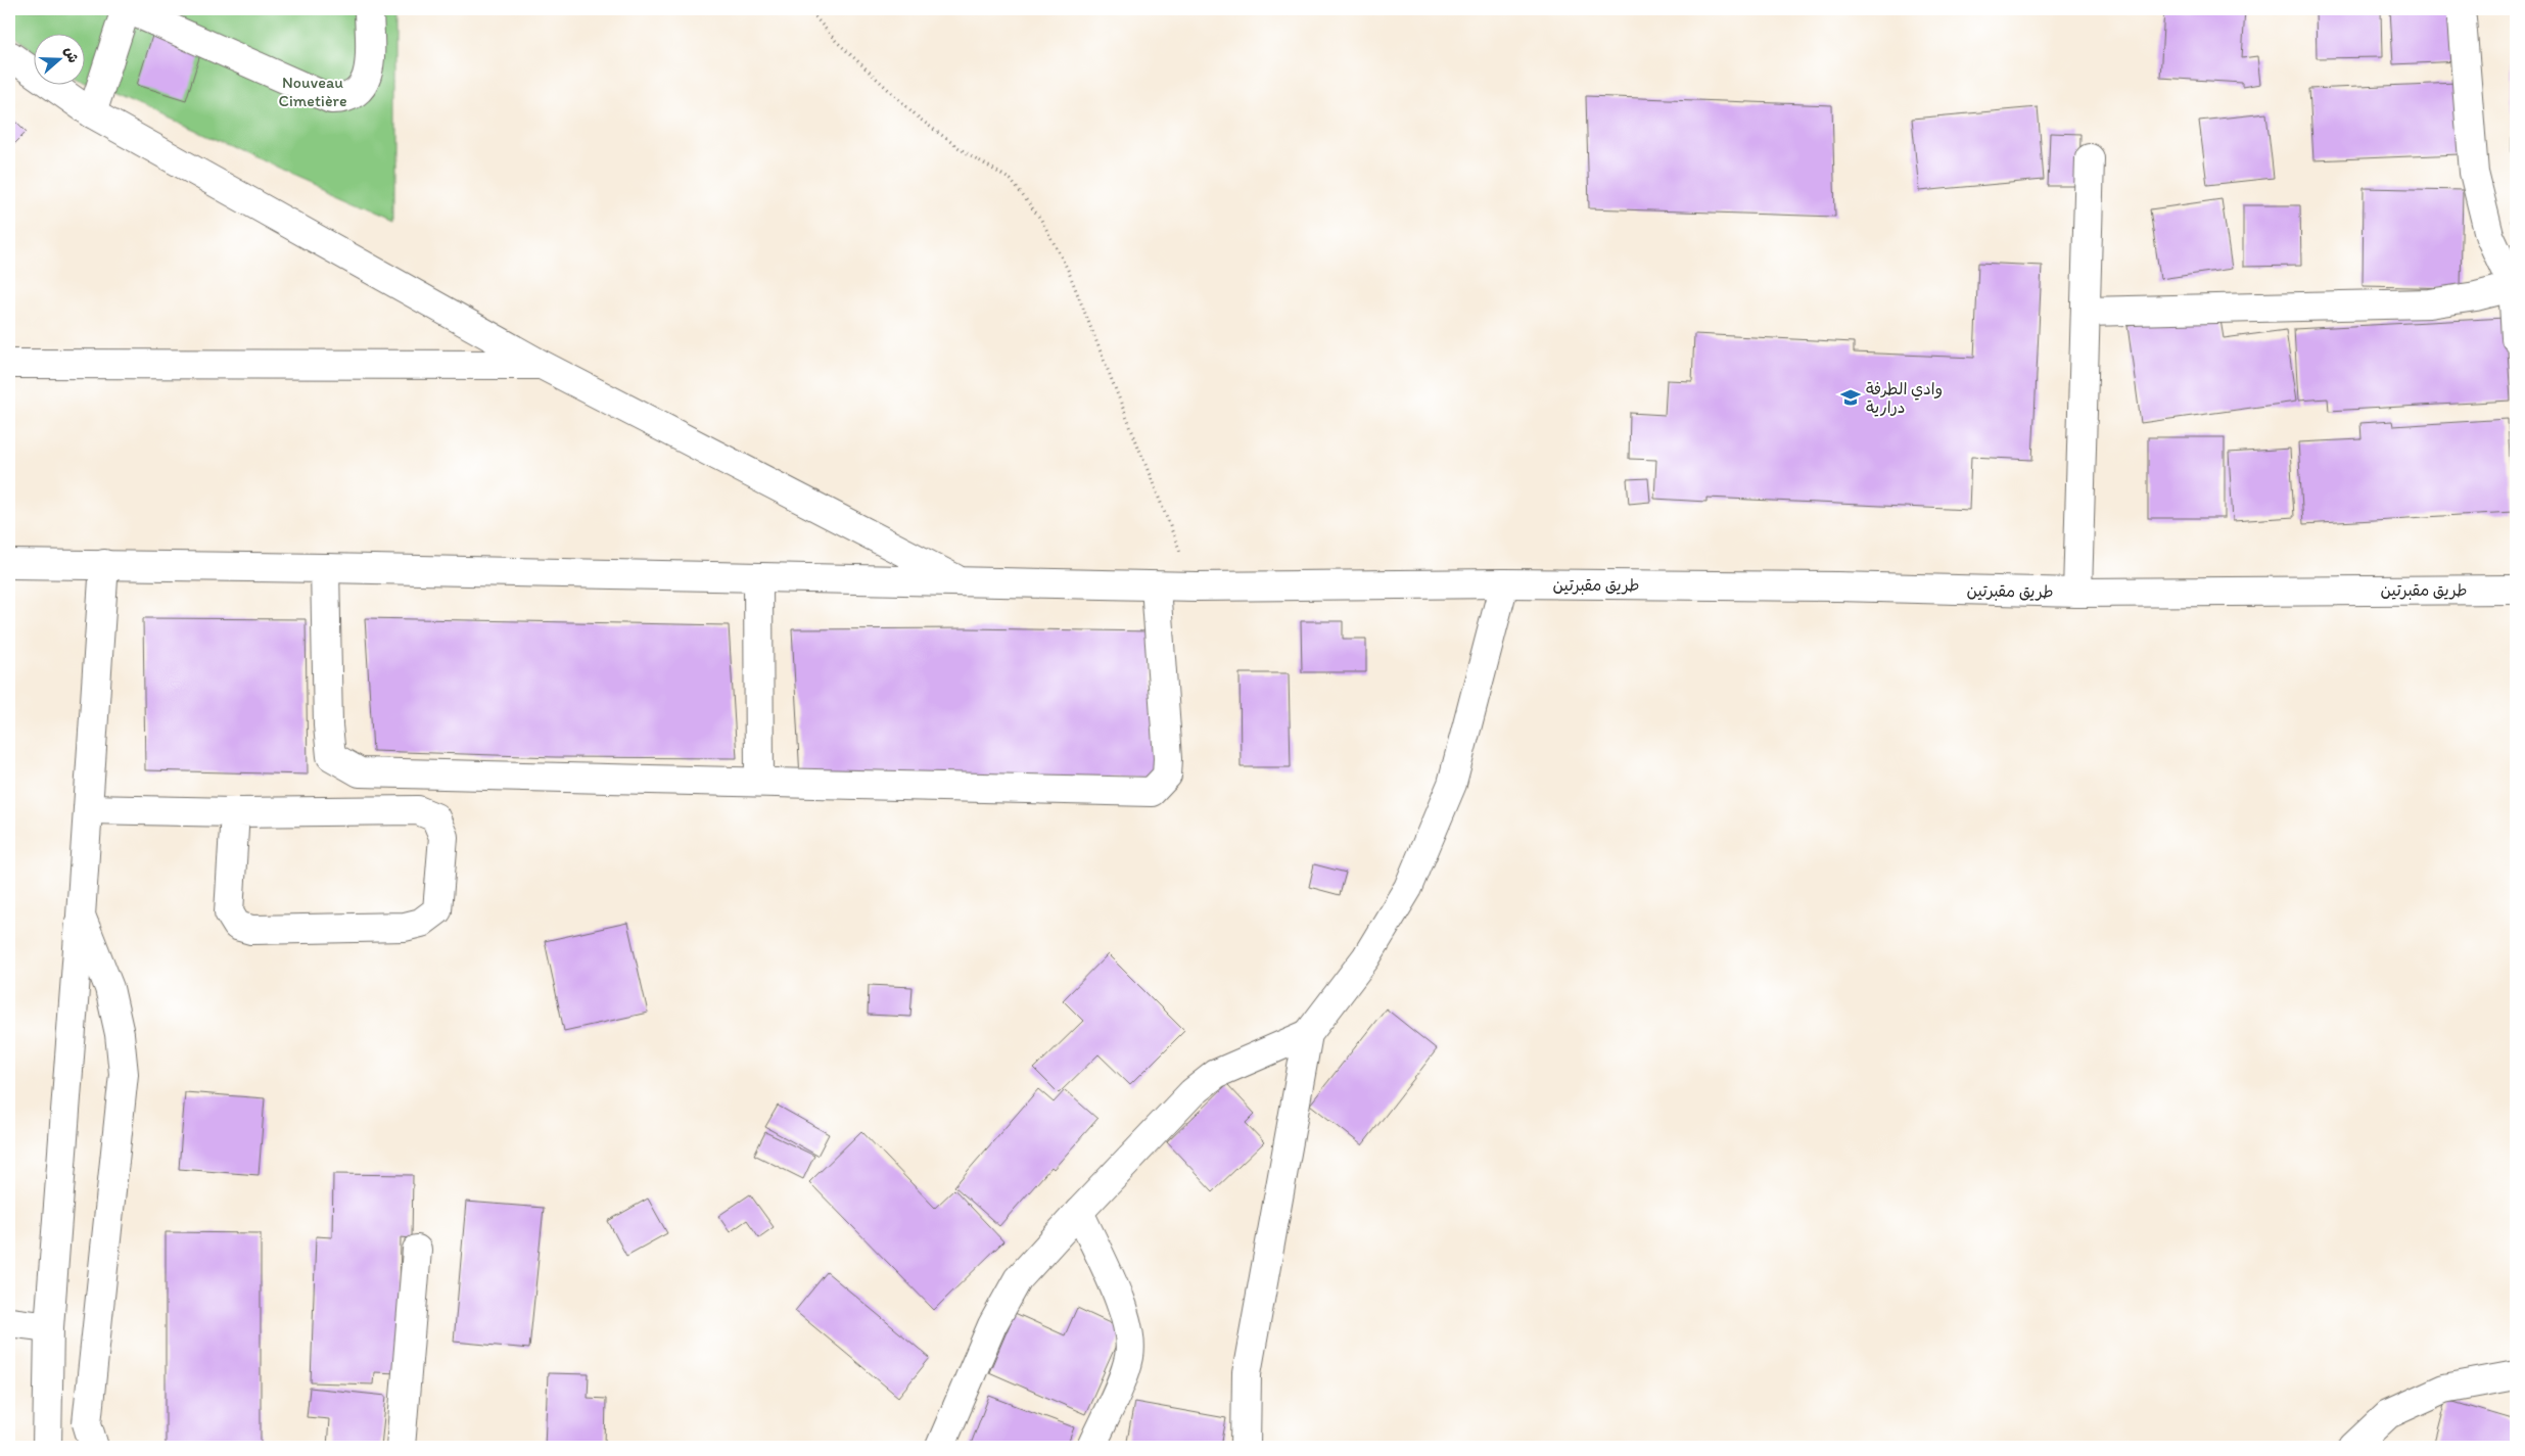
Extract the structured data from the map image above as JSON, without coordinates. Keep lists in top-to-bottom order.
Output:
{
  "streets": {
    "street": ["طريق مقبرتين"]
  },
  "parks": ["Nouveau Cimetière"],
  "places": {
    "school or university": ["وادي الطرفة درارية"]
  },
  "north": "right"
}
